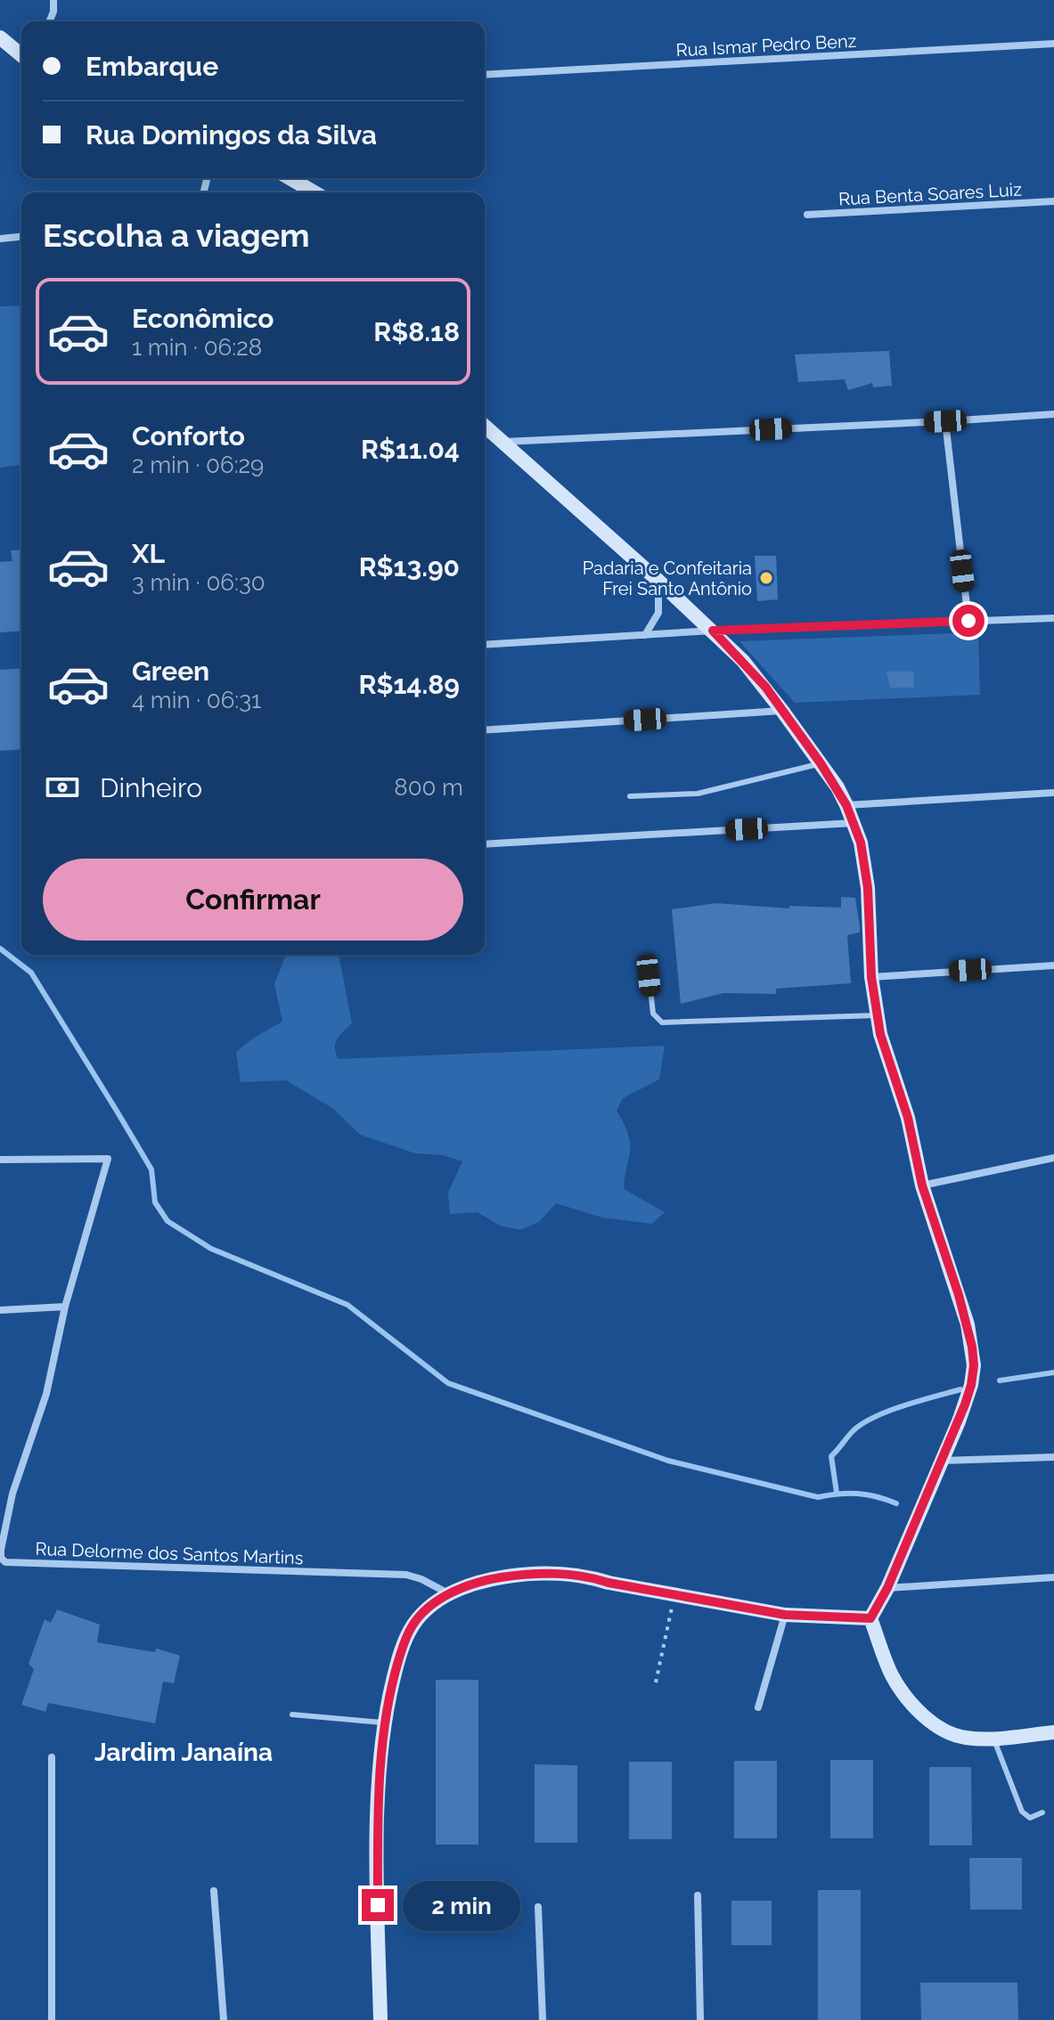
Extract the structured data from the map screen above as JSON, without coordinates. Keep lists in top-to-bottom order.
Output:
{
  "streets": {
    "street": ["Rua Ismar Pedro Benz", "Rua Benta Soares Luiz", "Rua Delorme dos Santos Martins"]
  },
  "districts": ["Jardim Janaína"],
  "places": ["Padaria e Confeitaria Frei Santo Antônio"],
  "page": {
    "banner": ["Embarque", "Rua Domingos da Silva"],
    "heading": "Escolha a viagem",
    "list": [
      {
        "name": "Econômico",
        "note": "1 min · 06:28",
        "value": "R$8.18"
      },
      {
        "name": "Conforto",
        "note": "2 min · 06:29",
        "value": "R$11.04"
      },
      {
        "name": "XL",
        "note": "3 min · 06:30",
        "value": "R$13.90"
      },
      {
        "name": "Green",
        "note": "4 min · 06:31",
        "value": "R$14.89"
      }
    ],
    "pay": ["Dinheiro", "800 m"],
    "buttons": "Confirmar",
    "bubble": "2 min"
  }
}
